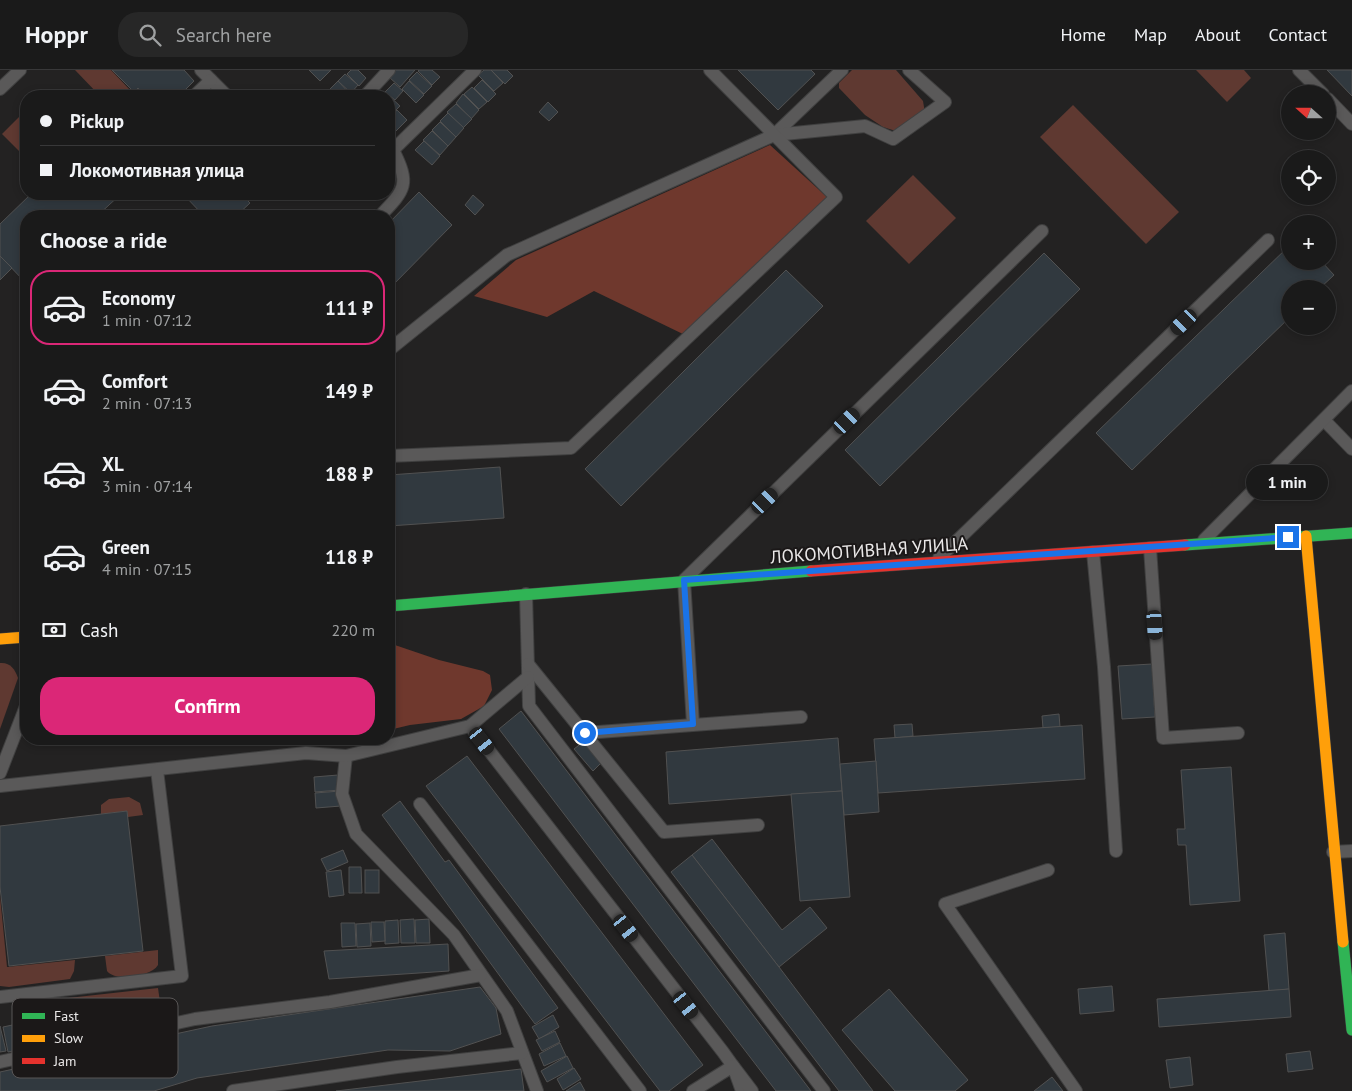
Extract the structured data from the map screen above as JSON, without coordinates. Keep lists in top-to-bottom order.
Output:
{
  "streets": {
    "main road": ["ЛОКОМОТИВНАЯ УЛИЦА"]
  },
  "legend": ["Fast", "Slow", "Jam"],
  "north": "left",
  "page": {
    "header": "Hoppr",
    "search": "Search here",
    "nav": [
      "Home",
      "Map",
      "About",
      "Contact"
    ],
    "map_buttons": ["+", "−"],
    "banner": ["Pickup", "Локомотивная улица"],
    "heading": "Choose a ride",
    "list": [
      {
        "name": "Economy",
        "note": "1 min · 07:12",
        "value": "111 ₽"
      },
      {
        "name": "Comfort",
        "note": "2 min · 07:13",
        "value": "149 ₽"
      },
      {
        "name": "XL",
        "note": "3 min · 07:14",
        "value": "188 ₽"
      },
      {
        "name": "Green",
        "note": "4 min · 07:15",
        "value": "118 ₽"
      }
    ],
    "bubble": "1 min",
    "pay": ["Cash", "220 m"],
    "buttons": "Confirm"
  }
}
